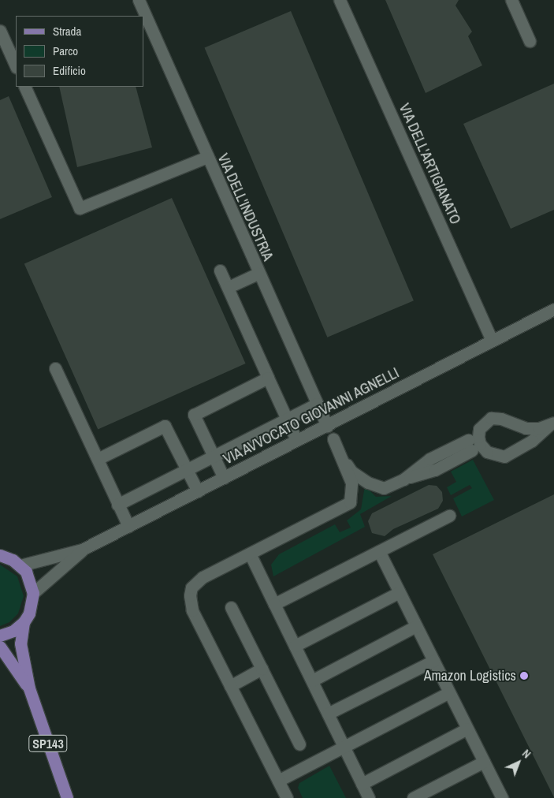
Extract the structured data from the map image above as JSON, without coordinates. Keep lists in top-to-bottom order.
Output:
{
  "streets": {
    "main road": ["SP143"],
    "street": ["VIA DELL'ARTIGIANATO", "VIA DELL'INDUSTRIA", "VIA AVVOCATO GIOVANNI AGNELLI"]
  },
  "crossings": [
    ["VIA DELL'ARTIGIANATO", "VIA AVVOCATO GIOVANNI AGNELLI"],
    ["VIA DELL'INDUSTRIA", "VIA AVVOCATO GIOVANNI AGNELLI"]
  ],
  "places": ["Amazon Logistics"],
  "legend": ["Strada", "Parco", "Edificio"],
  "north": "top right"
}
